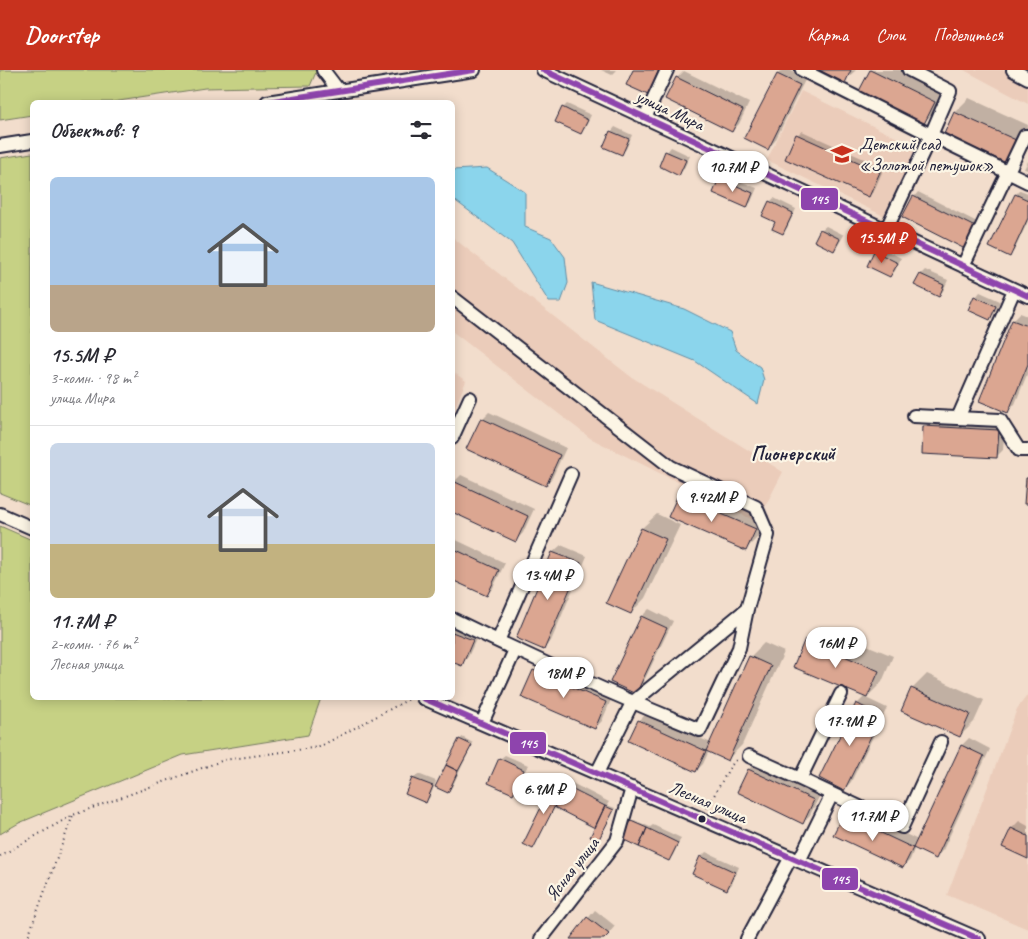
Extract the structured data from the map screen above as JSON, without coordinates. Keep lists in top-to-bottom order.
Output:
{
  "streets": {
    "street": ["улица Мира", "Лесная улица", "Ясная улица"]
  },
  "crossings": [
    ["Лесная улица", "Ясная улица"]
  ],
  "districts": ["Пионерский"],
  "places": {
    "school or university": ["Детский сад «Золотой петушок»"]
  },
  "lines": ["transit line 145"],
  "page": {
    "header": "Doorstep",
    "nav": ["Карта", "Слои", "Поделиться"],
    "heading": "Объектов: 9",
    "price": [
      "10.7M ₽",
      "15.5M ₽",
      "9.42M ₽",
      "13.4M ₽",
      "16M ₽",
      "18M ₽",
      "17.9M ₽",
      "6.9M ₽",
      "11.7M ₽"
    ],
    "list": [
      {
        "name": "15.5M ₽",
        "note": "3-комн. · 98 m² · улица Мира"
      },
      {
        "name": "11.7M ₽",
        "note": "2-комн. · 76 m² · Лесная улица"
      }
    ]
  }
}
